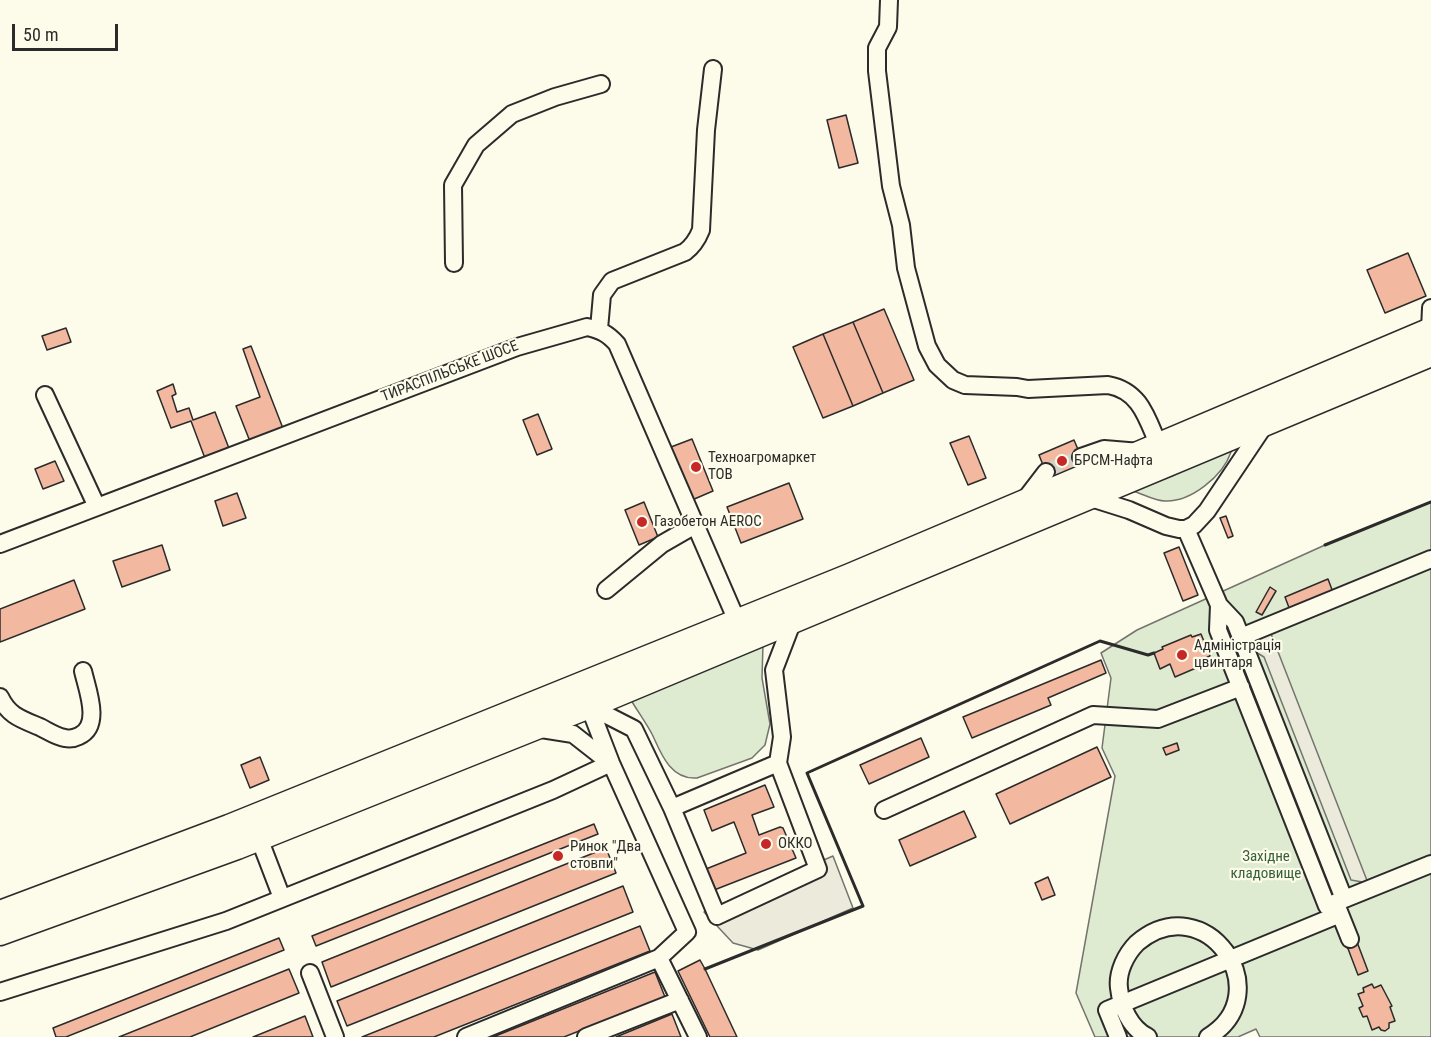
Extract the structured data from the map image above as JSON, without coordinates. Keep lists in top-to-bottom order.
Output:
{
  "streets": {
    "street": ["ТИРАСПІЛЬСЬКЕ ШОСЕ"]
  },
  "parks": ["Західне кладовище"],
  "places": [
    "БРСМ-Нафта",
    "Техноагромаркет ТОВ",
    "Газобетон AEROC",
    "Адміністрація цвинтаря",
    "ОККО",
    "Ринок \"Два стовпи\""
  ],
  "scale_bar": "50 m"
}
